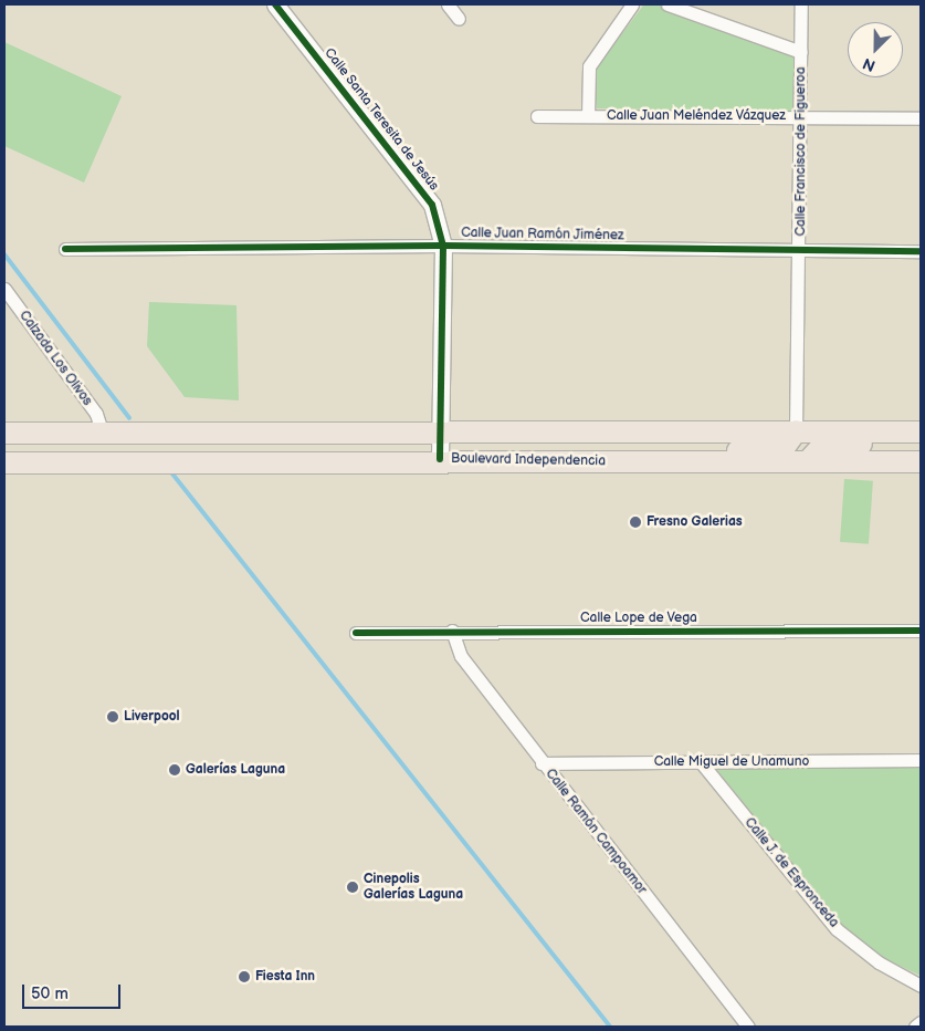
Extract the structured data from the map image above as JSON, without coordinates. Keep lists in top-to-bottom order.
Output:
{
  "streets": {
    "main road": ["Boulevard Independencia"],
    "street": [
      "Calle Juan Meléndez Vázquez",
      "Calle Santa Teresita de Jesús",
      "Calle Francisco de Figueroa",
      "Calle Juan Ramón Jiménez",
      "Calzada Los Olivos",
      "Calle Lope de Vega",
      "Calle Miguel de Unamuno",
      "Calle Ramón Campoamor",
      "Calle J. de Espronceda"
    ]
  },
  "crossings": [
    ["Calle Juan Meléndez Vázquez", "Calle Francisco de Figueroa"],
    ["Calle Santa Teresita de Jesús", "Calle Juan Ramón Jiménez"],
    ["Calle Santa Teresita de Jesús", "Boulevard Independencia"],
    ["Calle Francisco de Figueroa", "Calle Juan Ramón Jiménez"],
    ["Calle Lope de Vega", "Calle Ramón Campoamor"],
    ["Calle Miguel de Unamuno", "Calle Ramón Campoamor"],
    ["Calle Miguel de Unamuno", "Calle J. de Espronceda"]
  ],
  "places": [
    "Fresno Galerias",
    "Liverpool",
    "Galerías Laguna",
    "Cinepolis Galerías Laguna",
    "Fiesta Inn"
  ],
  "scale_bar": "50 m",
  "north": "bottom left"
}
